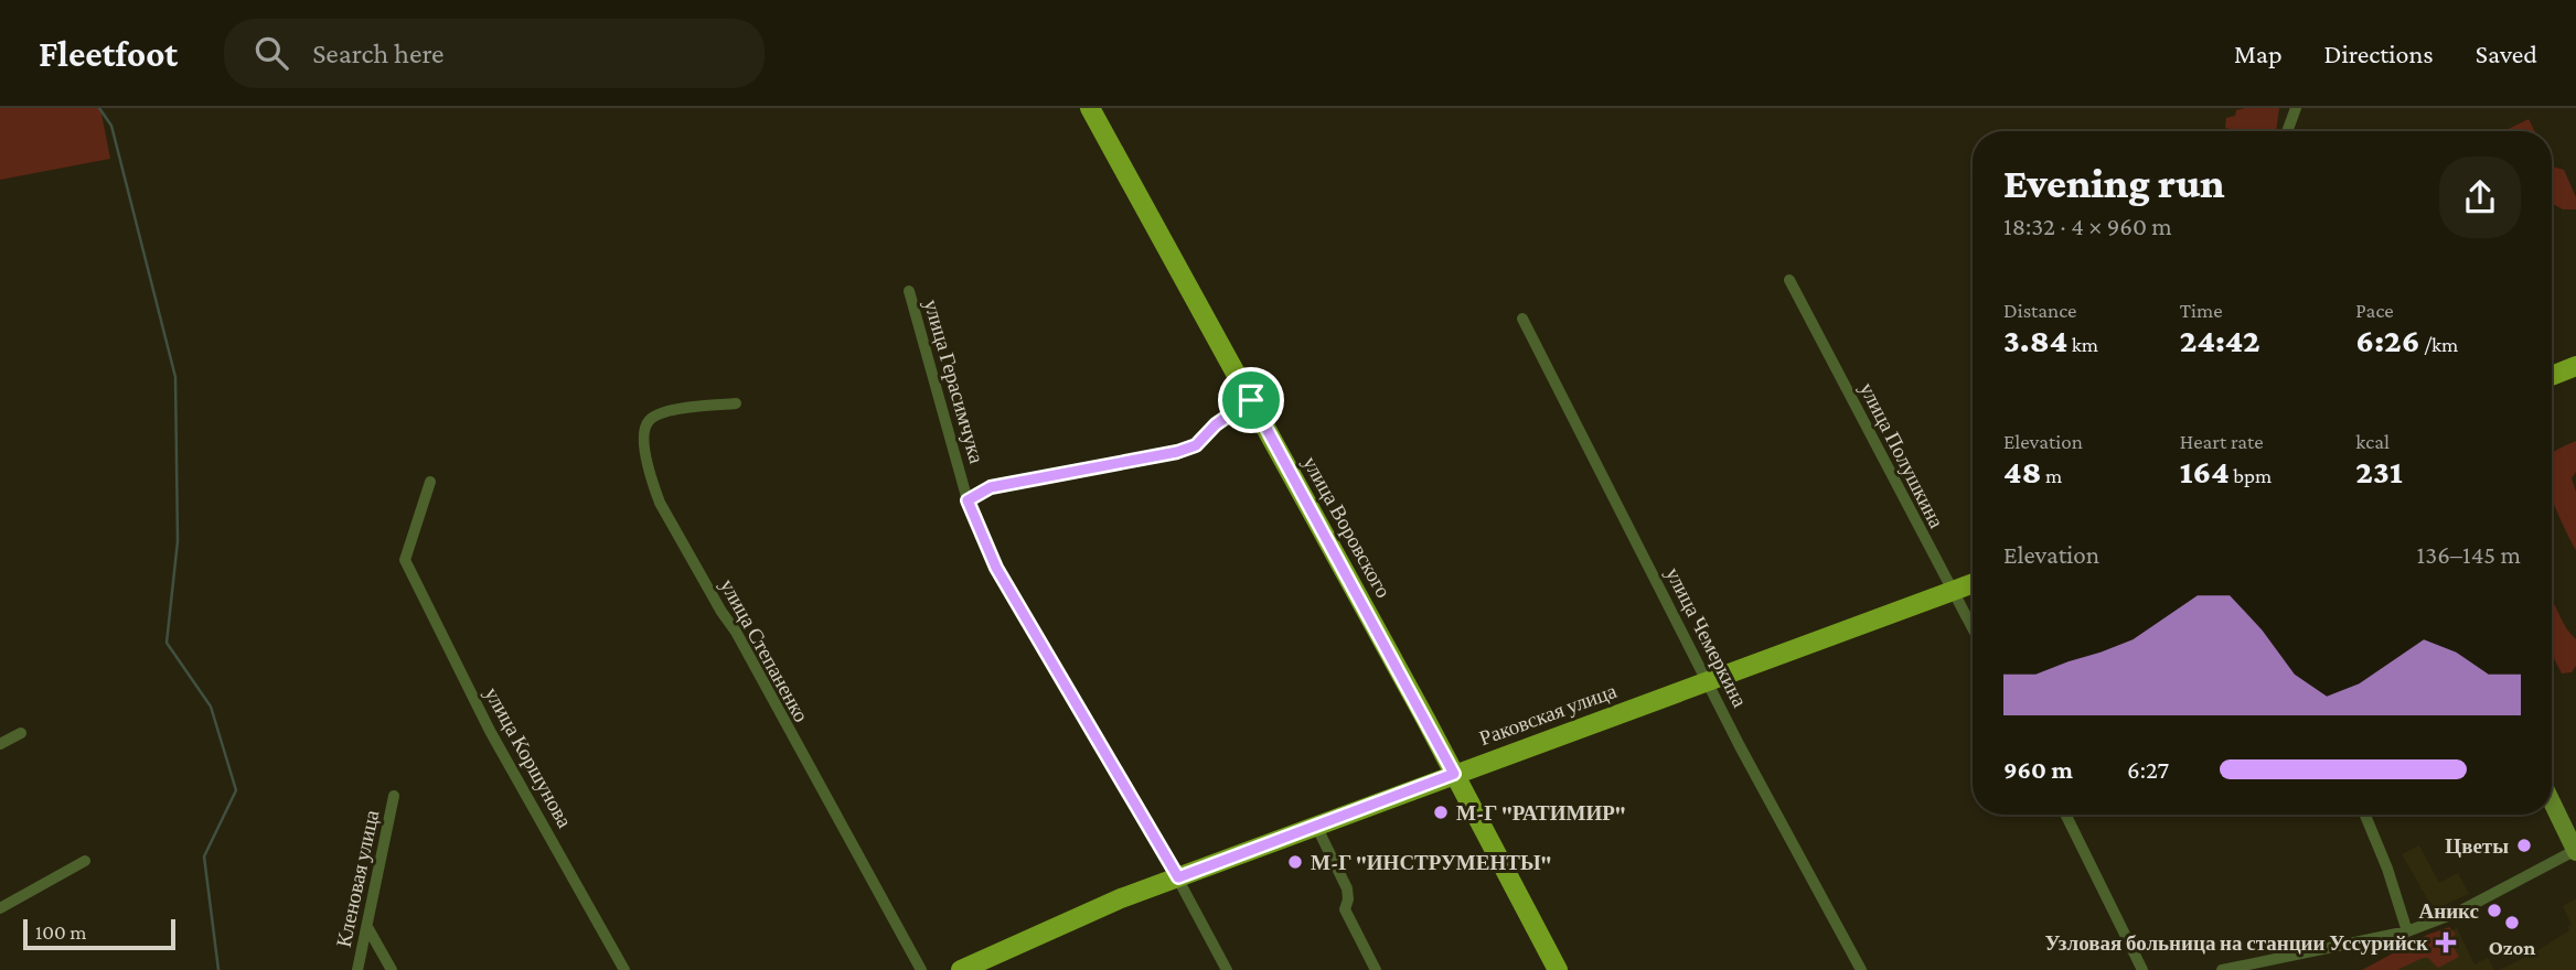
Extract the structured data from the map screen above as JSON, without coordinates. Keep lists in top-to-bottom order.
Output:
{
  "streets": {
    "main road": ["улица Воровского", "Раковская улица"],
    "street": [
      "улица Герасимчука",
      "улица Полушкина",
      "улица Чемеркина",
      "улица Степаненко",
      "улица Коршунова",
      "Кленовая улица"
    ]
  },
  "crossings": [
    ["улица Герасимчука", "Раковская улица"],
    ["улица Полушкина", "Раковская улица"],
    ["улица Воровского", "Раковская улица"],
    ["улица Чемеркина", "Раковская улица"]
  ],
  "places": {
    "other": [
      "М-Г \"РАТИМИР\"",
      "Цветы",
      "М-Г \"ИНСТРУМЕНТЫ\"",
      "Аникс",
      "Ozon"
    ],
    "health": ["Узловая больница на станции Уссурийск"]
  },
  "scale_bar": "100 m",
  "page": {
    "header": "Fleetfoot",
    "search": "Search here",
    "nav": ["Map", "Directions", "Saved"],
    "heading": ["Evening run", "18:32 · 4 × 960 m"],
    "stats": [
      ["Distance", "3.84 km"],
      ["Time", "24:42"],
      ["Pace", "6:26 /km"],
      ["Elevation", "48 m"],
      ["Heart rate", "164 bpm"],
      ["kcal", "231"]
    ],
    "chart": ["Elevation", "136–145 m"],
    "list": [
      {
        "name": "960 m",
        "note": "6:27"
      }
    ],
    "scale": "100 m"
  }
}
